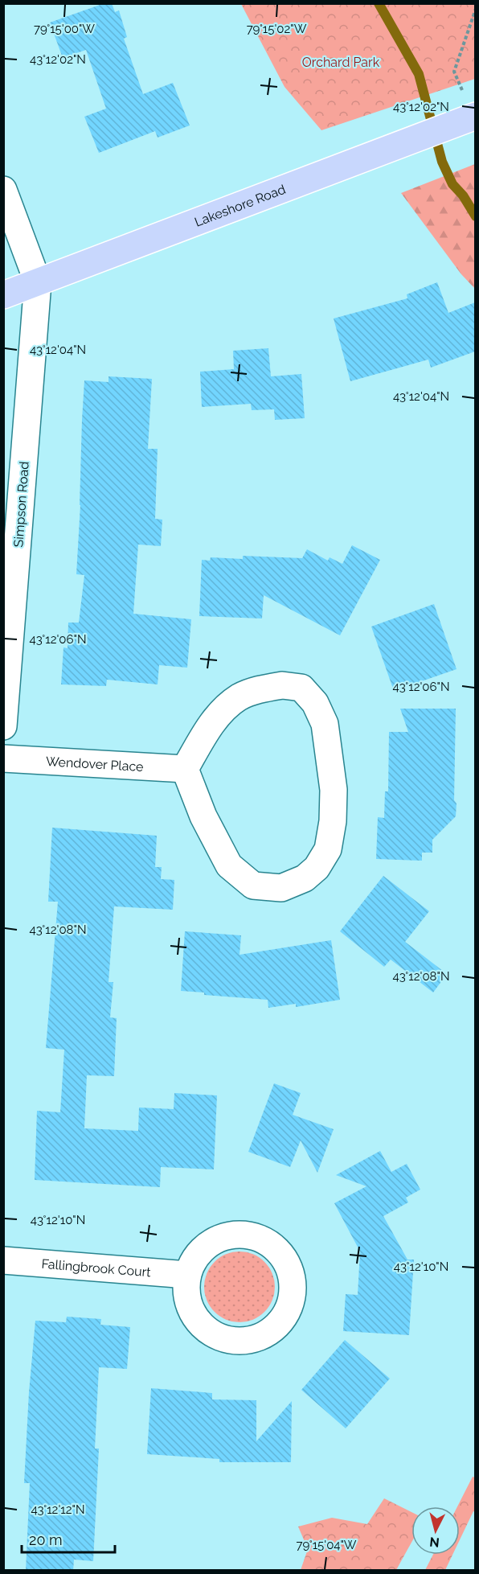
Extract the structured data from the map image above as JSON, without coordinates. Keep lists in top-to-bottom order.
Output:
{
  "streets": {
    "main road": ["Lakeshore Road"],
    "street": ["Simpson Road", "Wendover Place", "Fallingbrook Court"]
  },
  "crossings": [
    ["Lakeshore Road", "Simpson Road"]
  ],
  "parks": ["Orchard Park"],
  "scale_bar": "20 m",
  "north": "bottom",
  "coordinates": [
    "79°15'00\"W",
    "79°15'02\"W",
    "43°12'02\"N",
    "43°12'04\"N",
    "43°12'06\"N",
    "43°12'08\"N",
    "43°12'10\"N",
    "43°12'12\"N",
    "79°15'04\"W"
  ]
}
